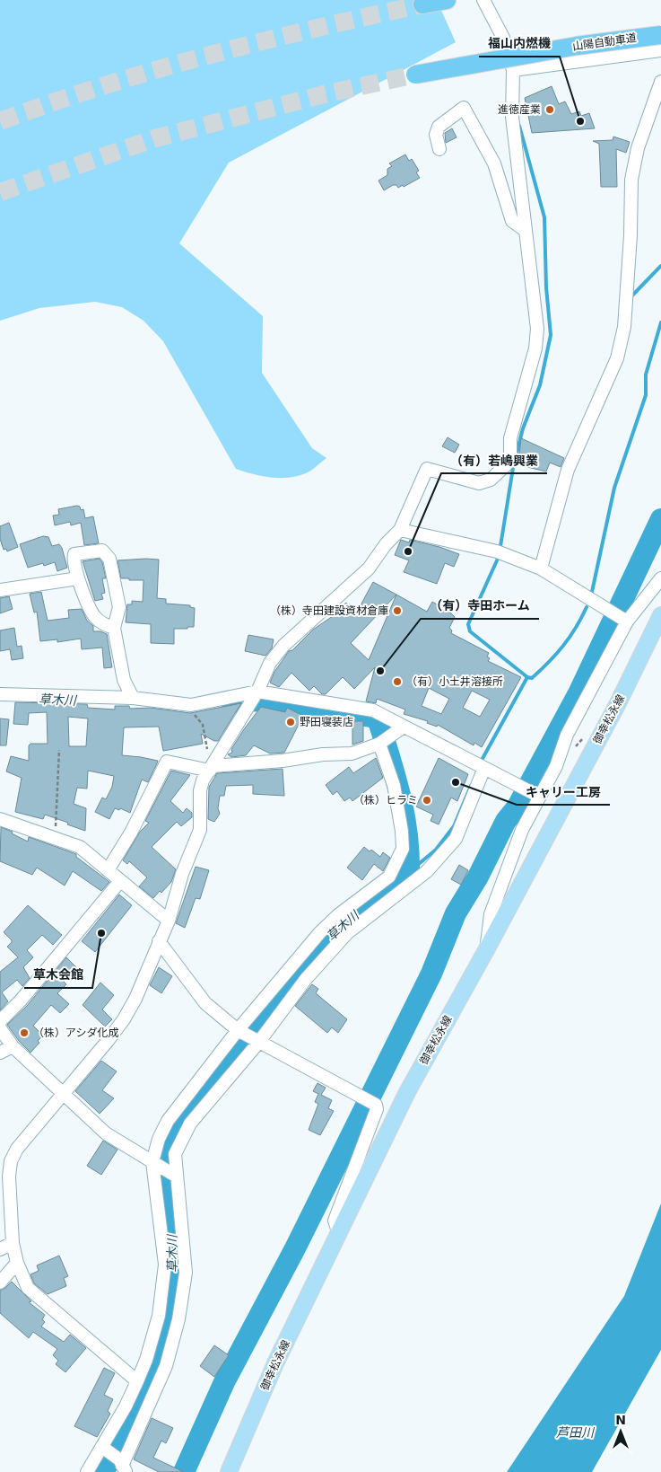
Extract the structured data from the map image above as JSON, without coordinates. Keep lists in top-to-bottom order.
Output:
{
  "streets": {
    "highway": ["山陽自動車道"],
    "main road": ["御幸松永線"]
  },
  "water": ["草木川", "芦田川"],
  "places": [
    "進徳産業",
    "福山内燃機",
    "（有）若嶋興業",
    "（株）寺田建設資材倉庫",
    "（有）寺田ホーム",
    "（有）小土井溶接所",
    "野田寝装店",
    "キャリー工房",
    "（株）ヒラミ",
    "草木会館",
    "（株）アシダ化成"
  ],
  "north": "top"
}
